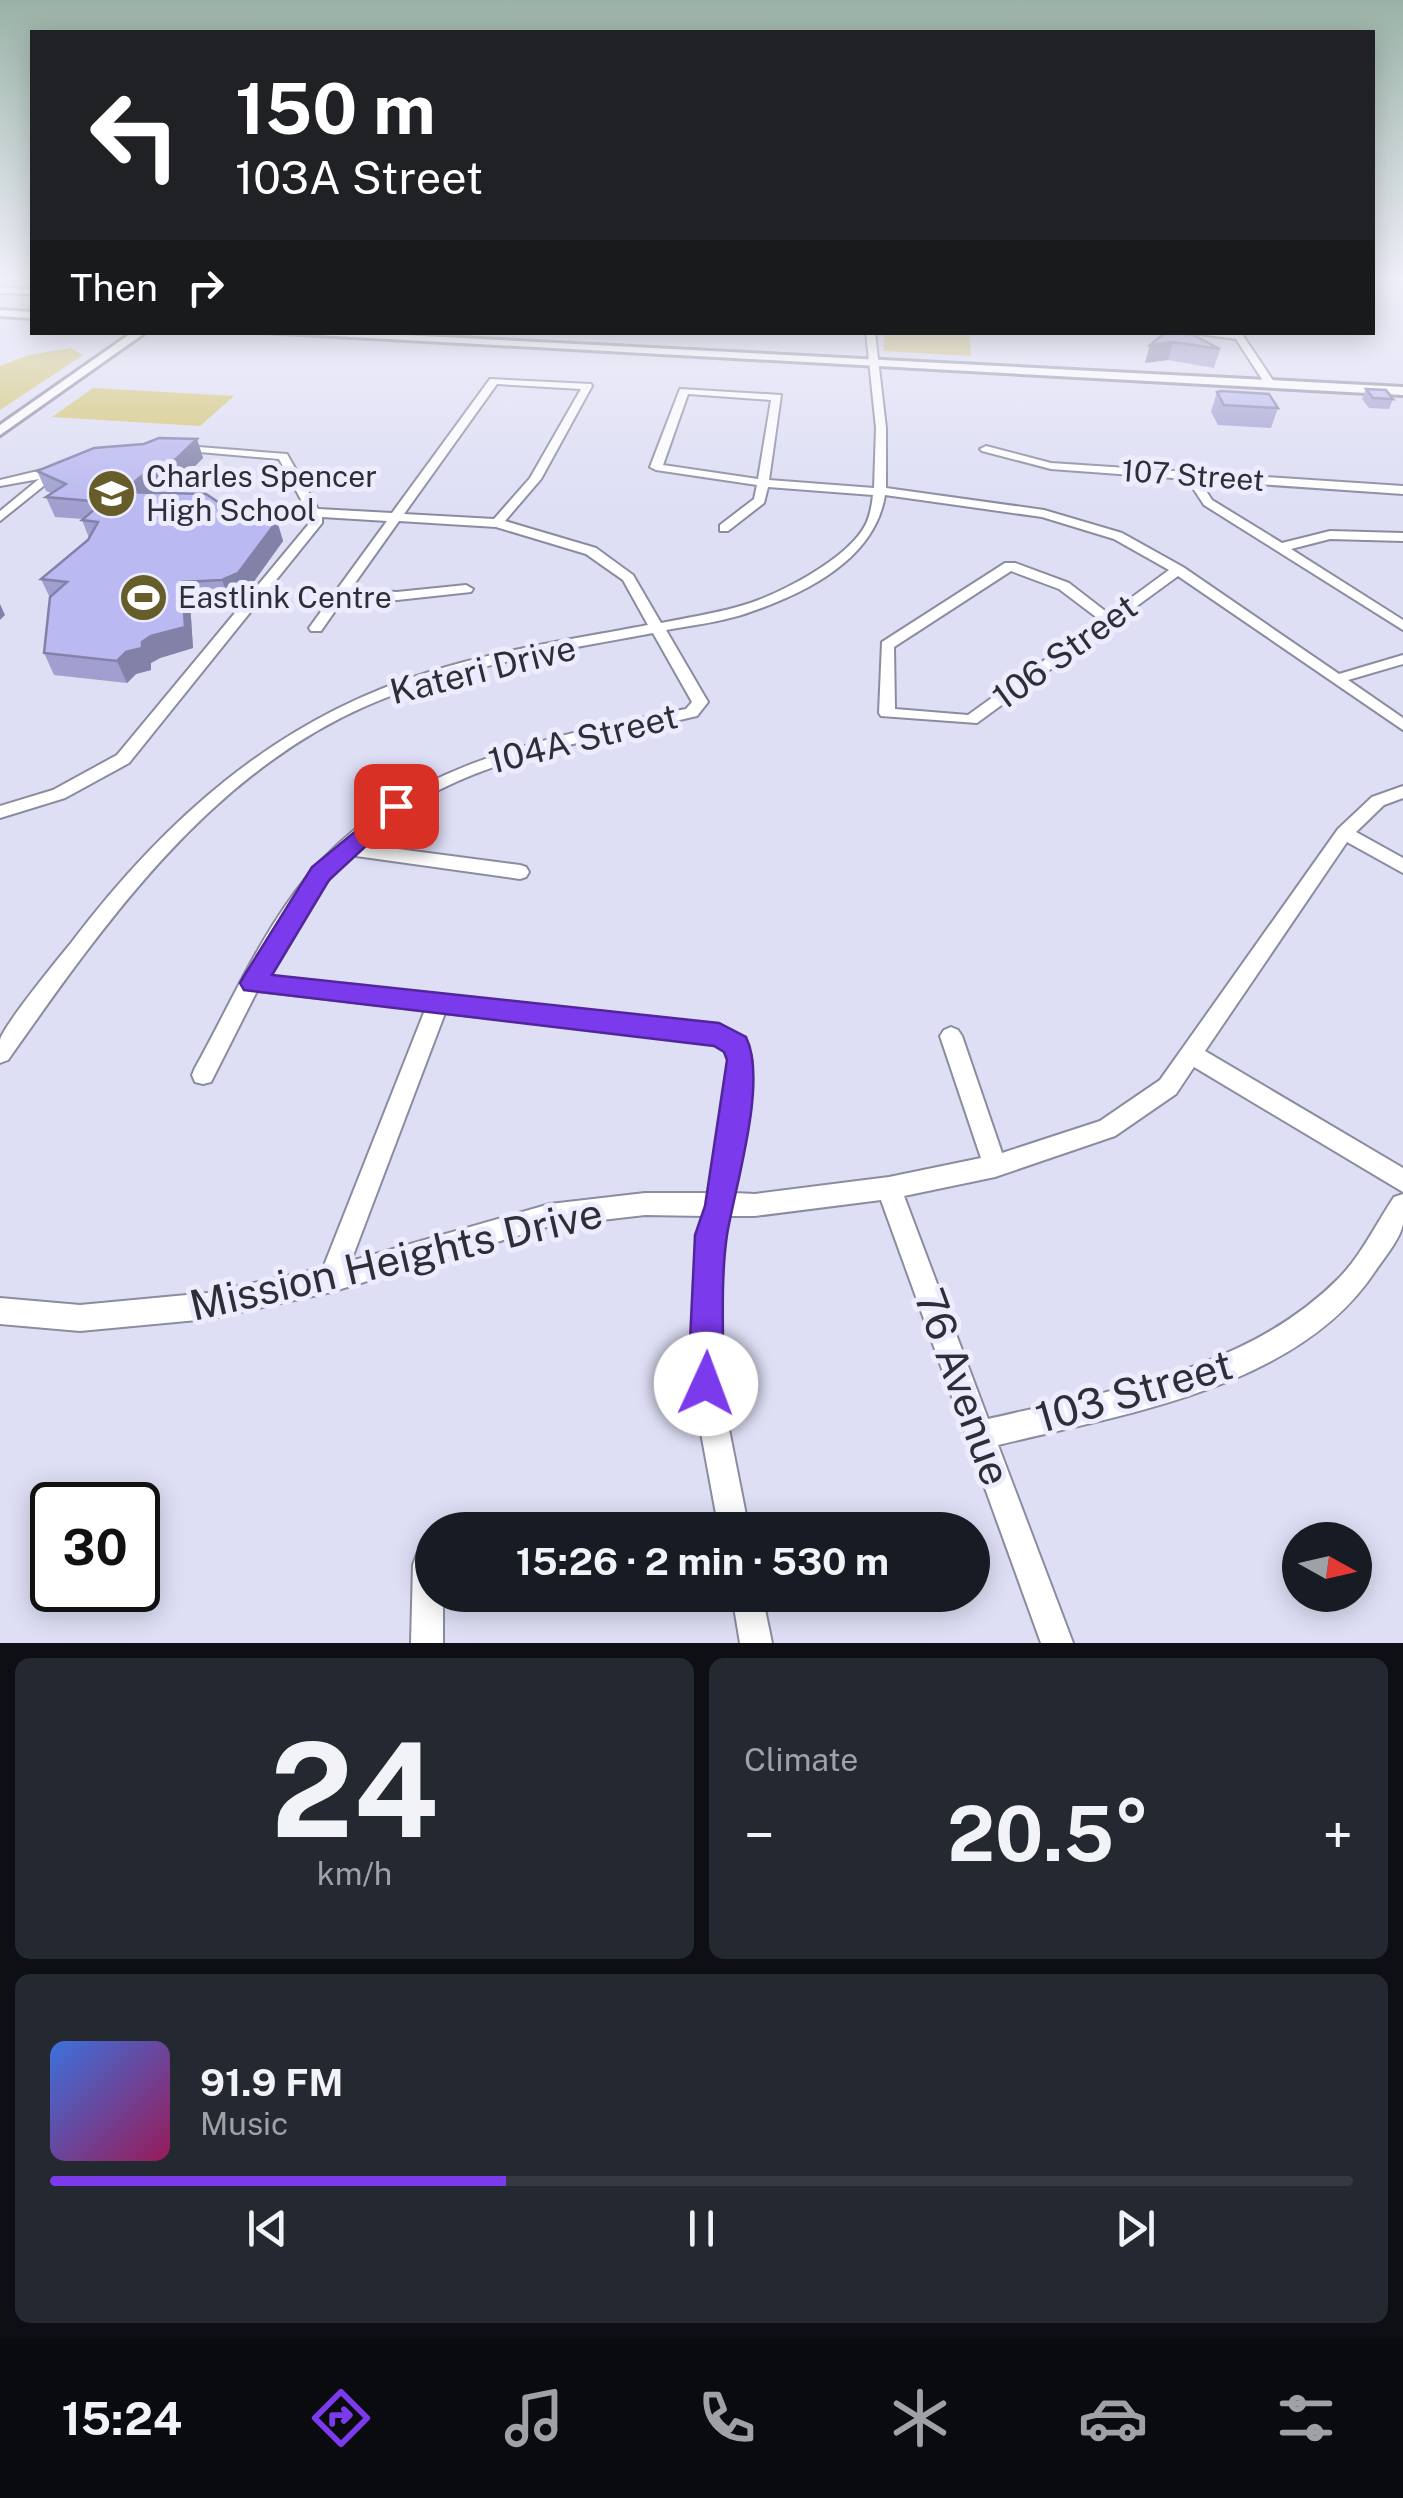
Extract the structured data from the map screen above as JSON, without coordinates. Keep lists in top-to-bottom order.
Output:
{
  "streets": {
    "street": [
      "107 Street",
      "106 Street",
      "Kateri Drive",
      "104A Street",
      "Mission Heights Drive",
      "76 Avenue",
      "103 Street"
    ]
  },
  "crossings": [
    ["Kateri Drive", "104A Street"],
    ["Mission Heights Drive", "76 Avenue"],
    ["76 Avenue", "103 Street"]
  ],
  "places": {
    "school or university": ["Charles Spencer High School"],
    "sports": ["Eastlink Centre"]
  },
  "north": "right",
  "page": {
    "turn": ["150 m", "103A Street"],
    "then": "Then",
    "limit": "30",
    "trip": "15:26 · 2 min · 530 m",
    "tile": [
      ["24", "km/h"],
      "Climate"
    ],
    "heat": ["−", "20.5°", "+"],
    "song": ["91.9 FM", "Music"],
    "tabs": "15:24"
  }
}
